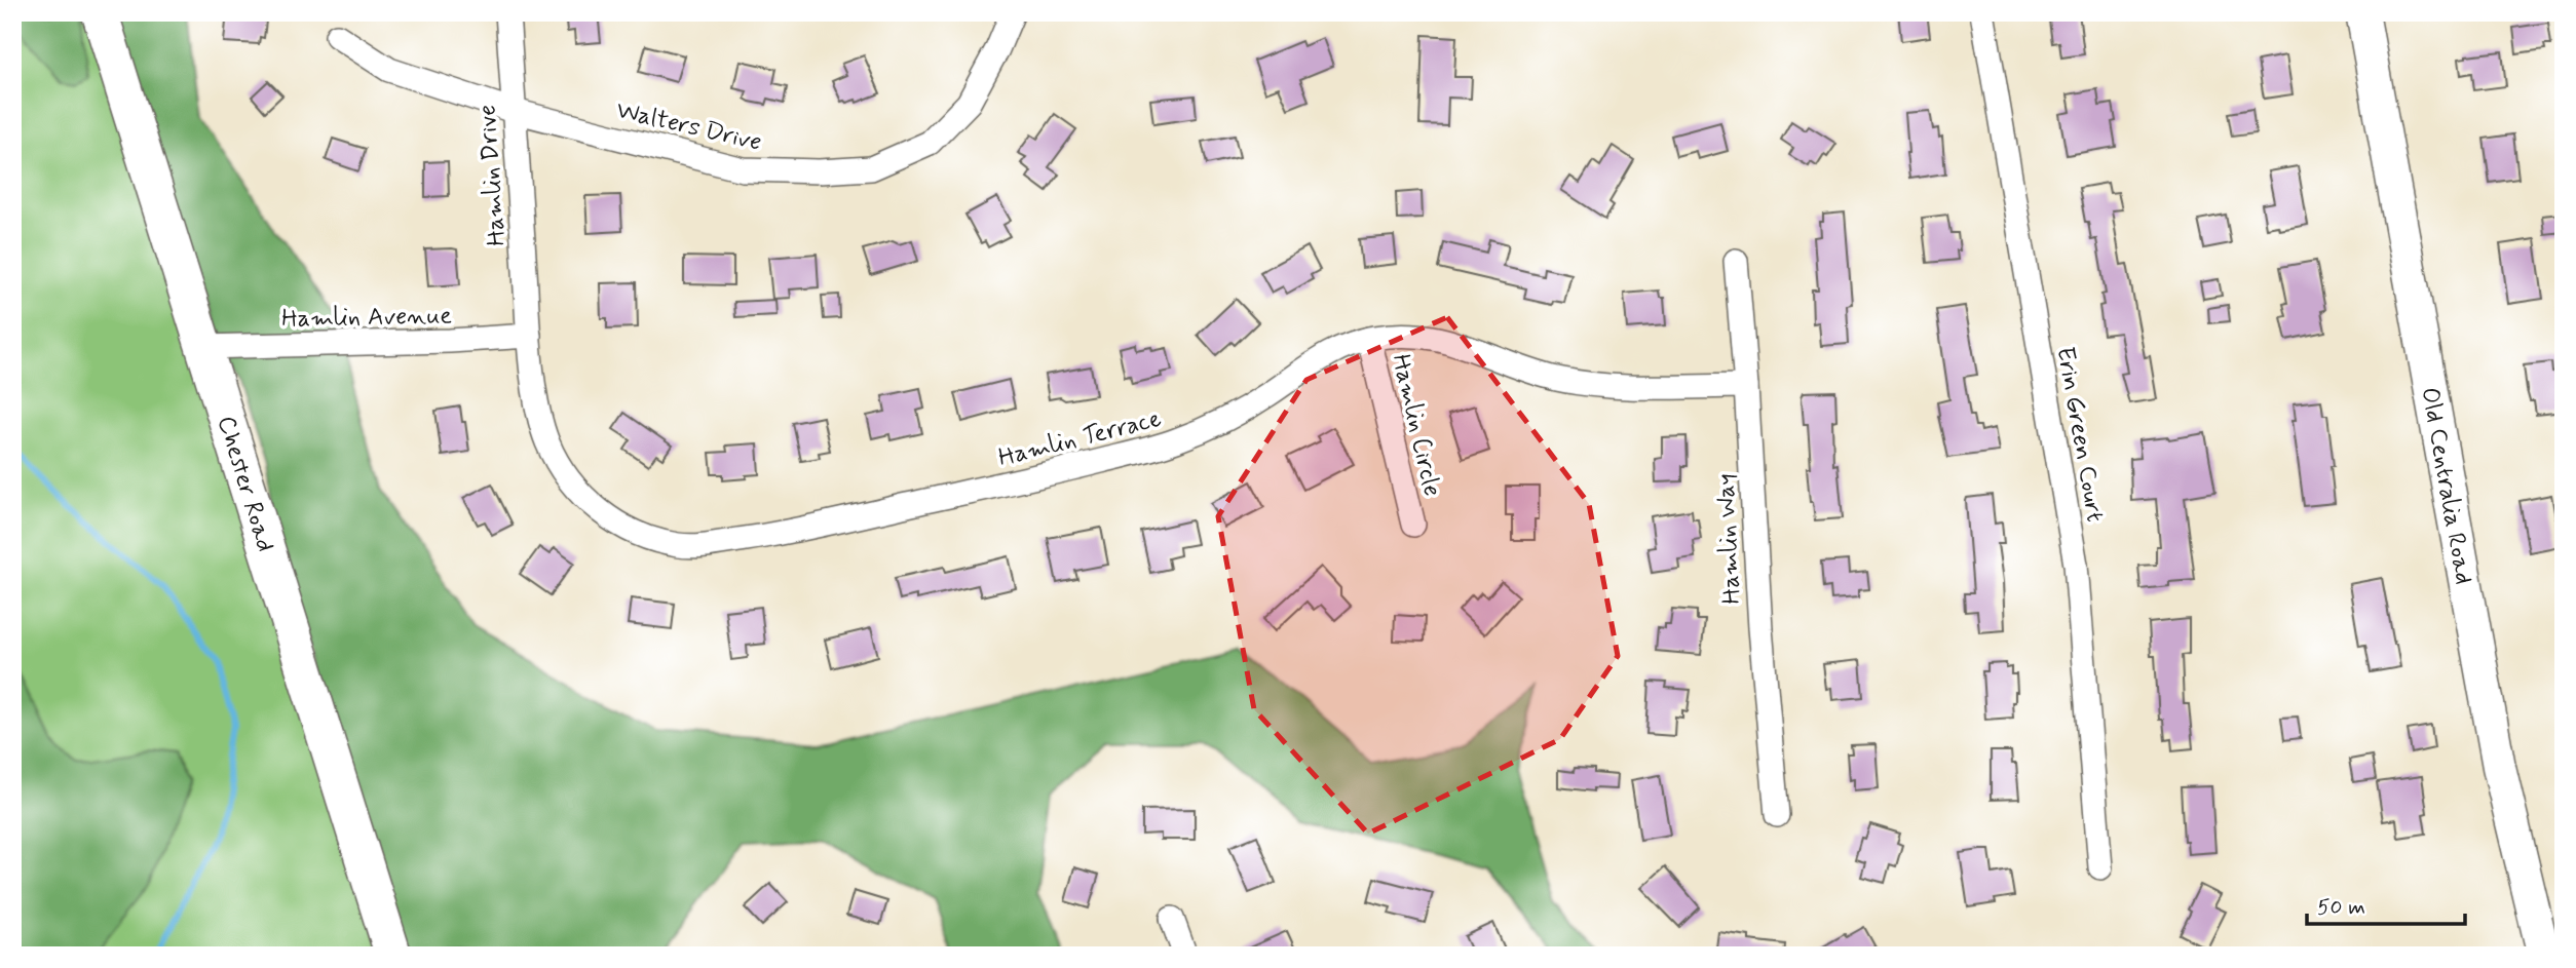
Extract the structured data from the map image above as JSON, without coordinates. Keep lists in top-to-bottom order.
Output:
{
  "streets": {
    "main road": ["Chester Road"],
    "street": [
      "Walters Drive",
      "Hamlin Drive",
      "Hamlin Avenue",
      "Hamlin Circle",
      "Erin Green Court",
      "Hamlin Terrace",
      "Old Centralia Road",
      "Hamlin Way"
    ]
  },
  "crossings": [
    ["Walters Drive", "Hamlin Drive"],
    ["Hamlin Drive", "Hamlin Avenue"],
    ["Hamlin Drive", "Hamlin Terrace"],
    ["Hamlin Avenue", "Hamlin Terrace"],
    ["Hamlin Avenue", "Chester Road"],
    ["Hamlin Circle", "Hamlin Terrace"],
    ["Hamlin Terrace", "Hamlin Way"]
  ],
  "scale_bar": "50 m"
}
